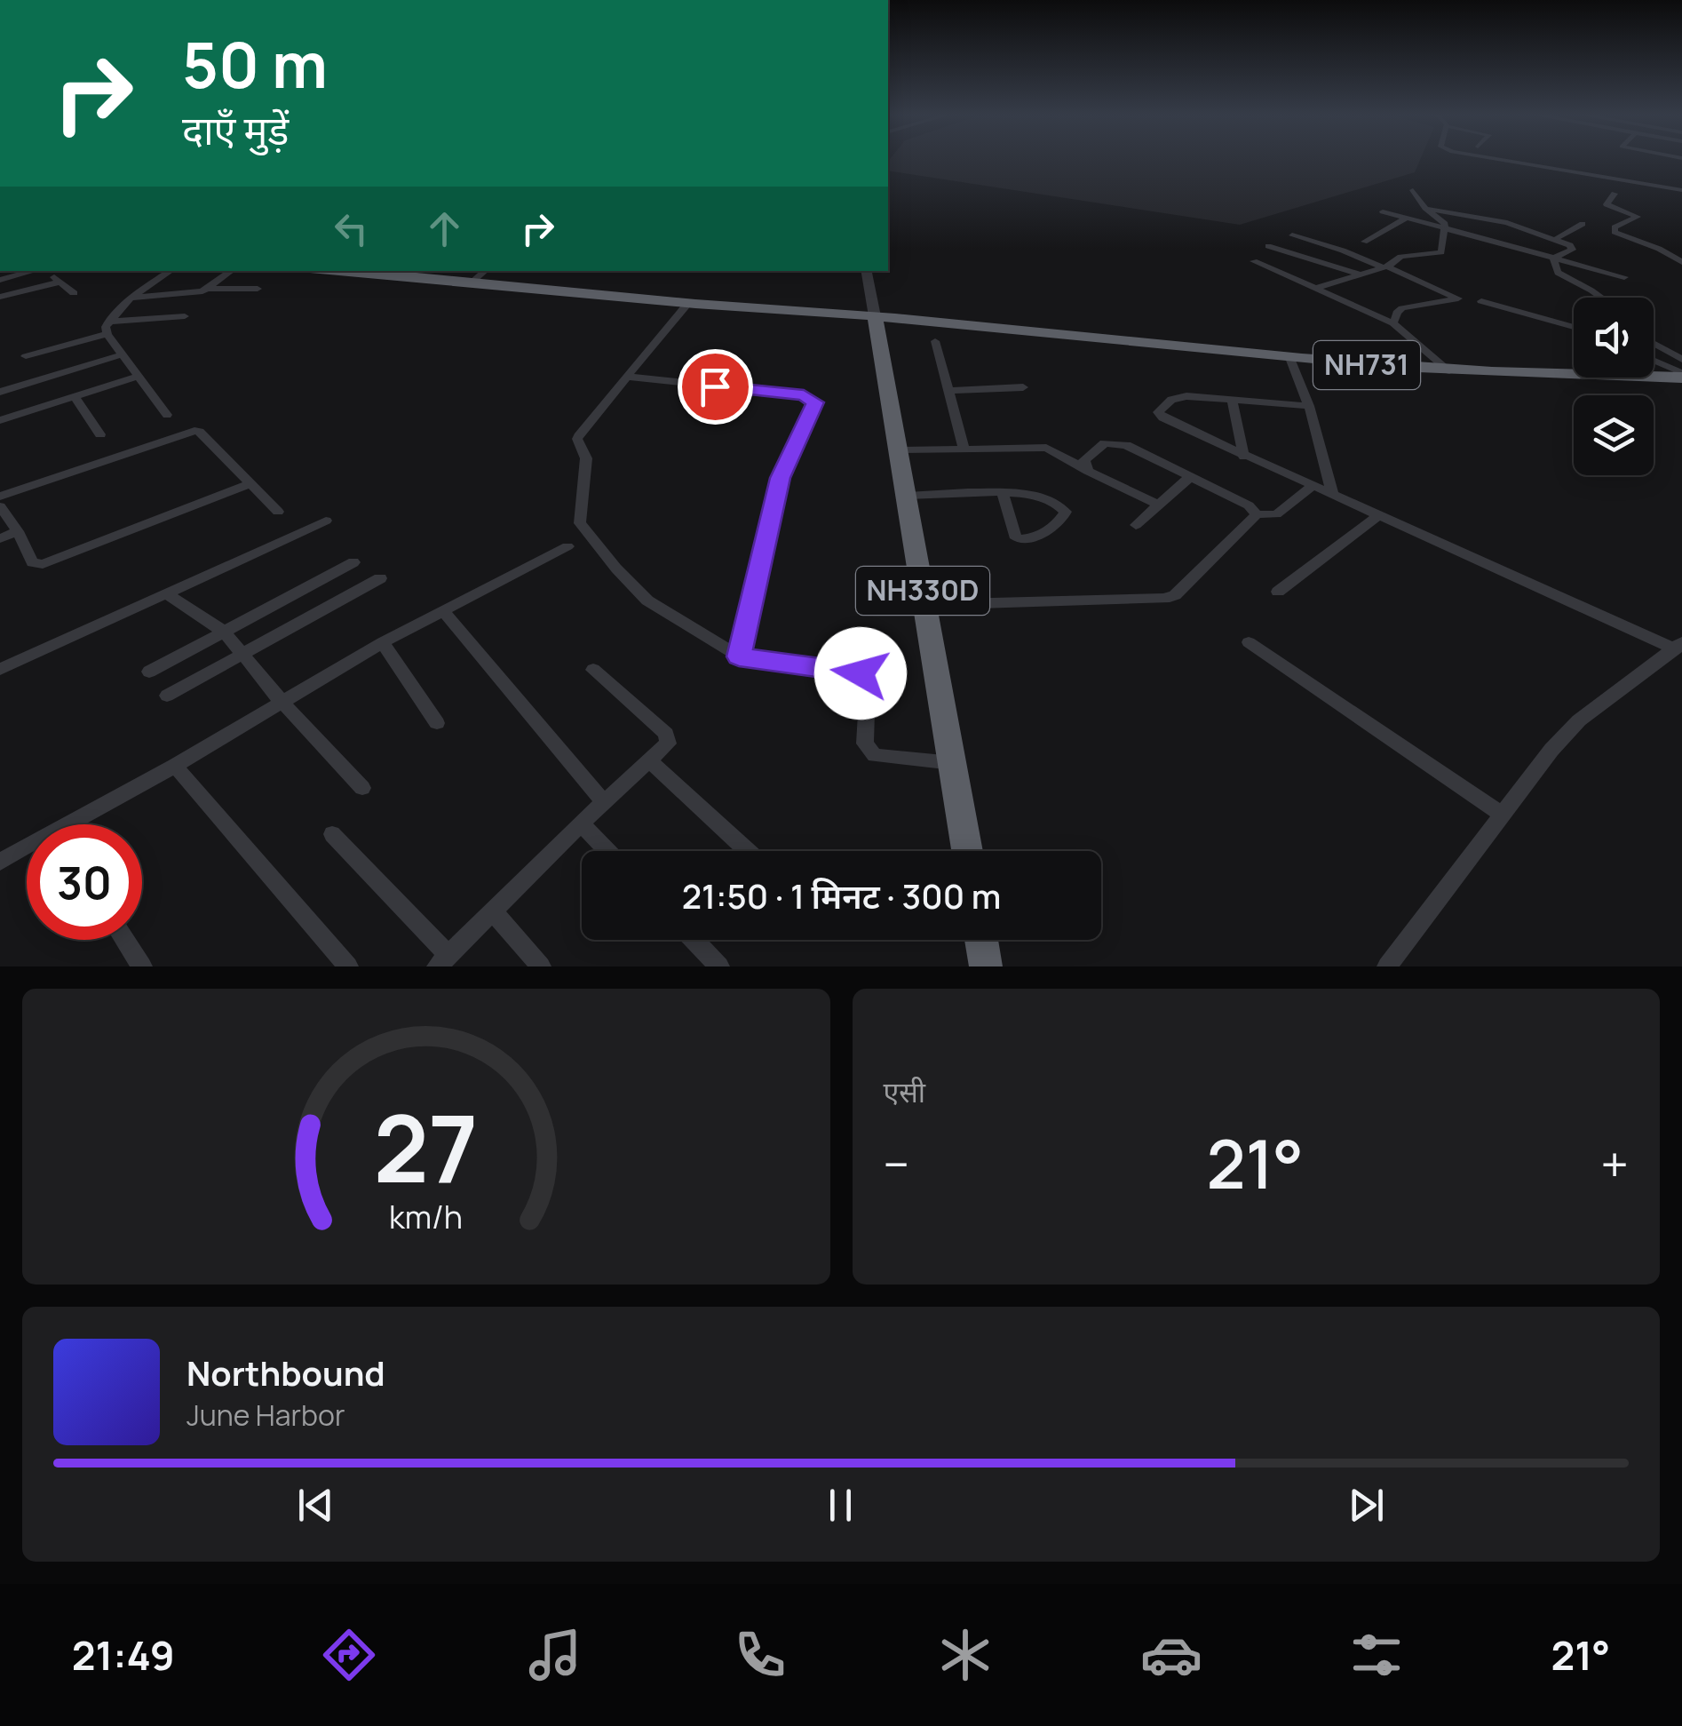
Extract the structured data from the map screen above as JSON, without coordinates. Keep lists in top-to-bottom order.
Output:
{
  "streets": {
    "highway": ["NH731", "NH330D"]
  },
  "crossings": [
    ["NH731", "NH330D"]
  ],
  "page": {
    "turn": ["50 m", "दाएँ मुड़ें"],
    "limit": "30",
    "trip": "21:50 · 1 मिनट · 300 m",
    "tile": "एसी",
    "heat": ["−", "21°", "+"],
    "song": ["Northbound", "June Harbor"],
    "tabs": ["21:49", "21°"],
    "gauge": ["27", "km/h"]
  }
}
